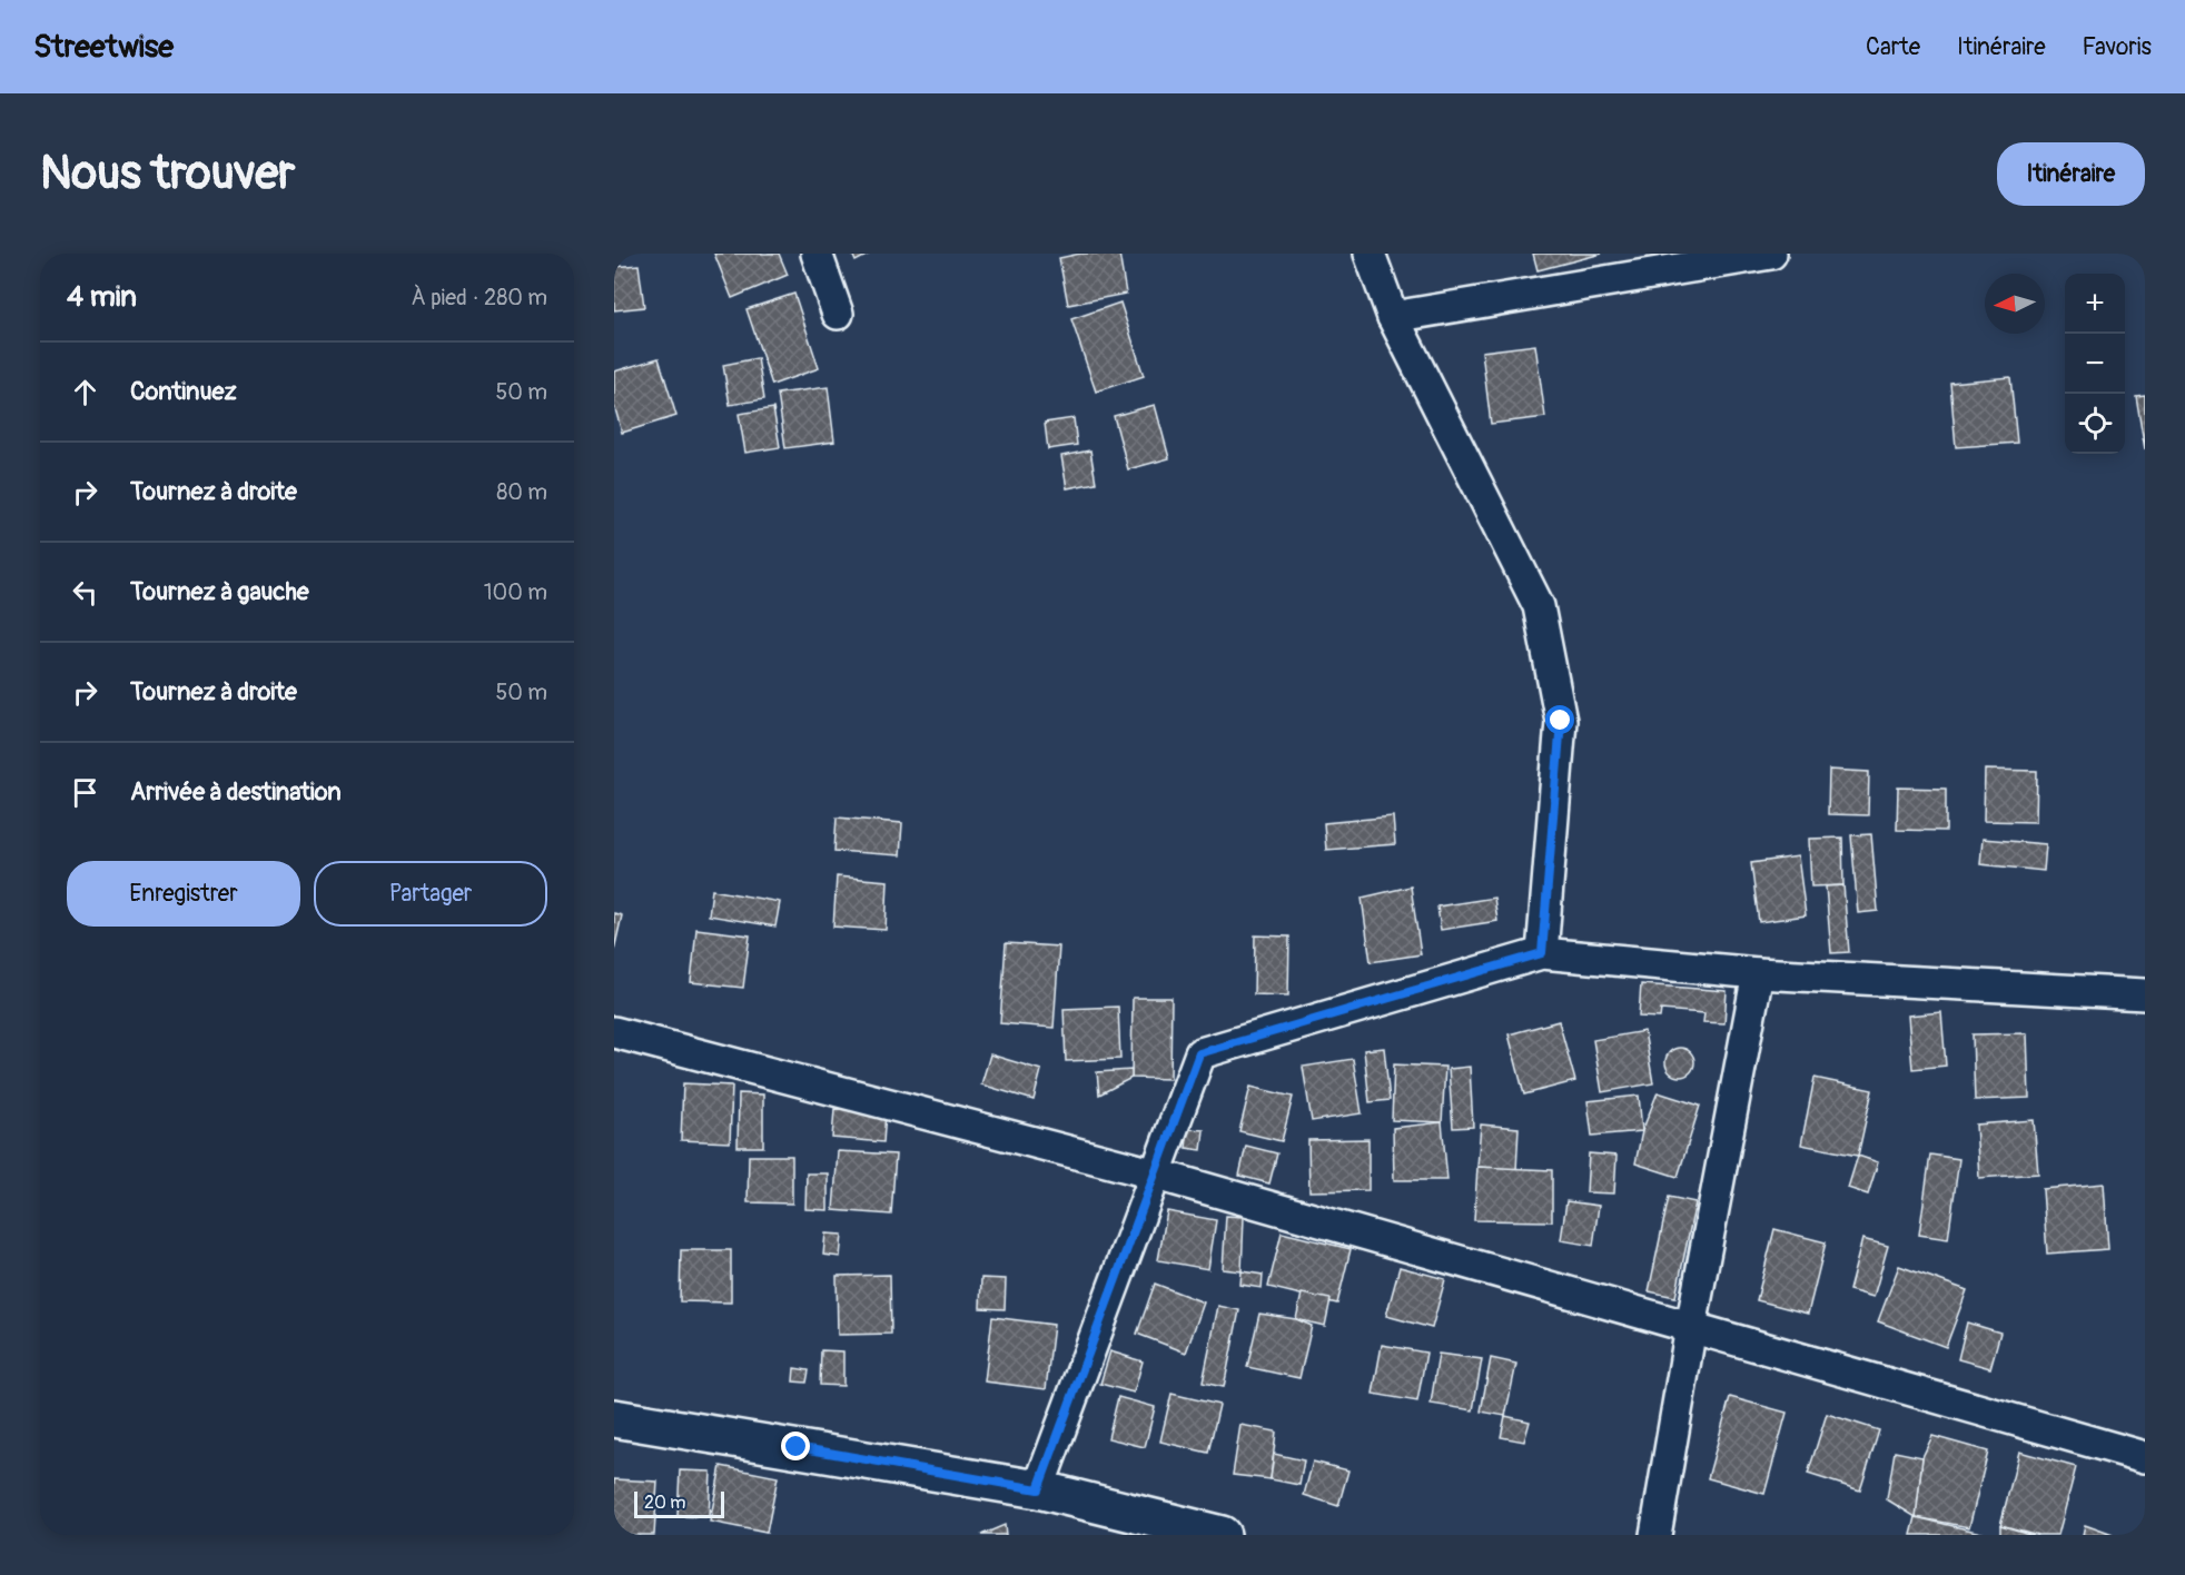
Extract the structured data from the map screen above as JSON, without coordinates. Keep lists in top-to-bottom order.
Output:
{
  "scale_bar": "20 m",
  "north": "left",
  "page": {
    "header": "Streetwise",
    "nav": ["Carte", "Itinéraire", "Favoris"],
    "buttons": [
      "Itinéraire",
      ["Enregistrer", "Partager"]
    ],
    "title": "Nous trouver",
    "heading": ["4 min", "À pied · 280 m"],
    "map_buttons": ["+", "−"],
    "list": [
      ["Continuez", "50 m"],
      ["Tournez à droite", "80 m"],
      ["Tournez à gauche", "100 m"],
      ["Tournez à droite", "50 m"],
      "Arrivée à destination"
    ],
    "scale": "20 m"
  }
}
